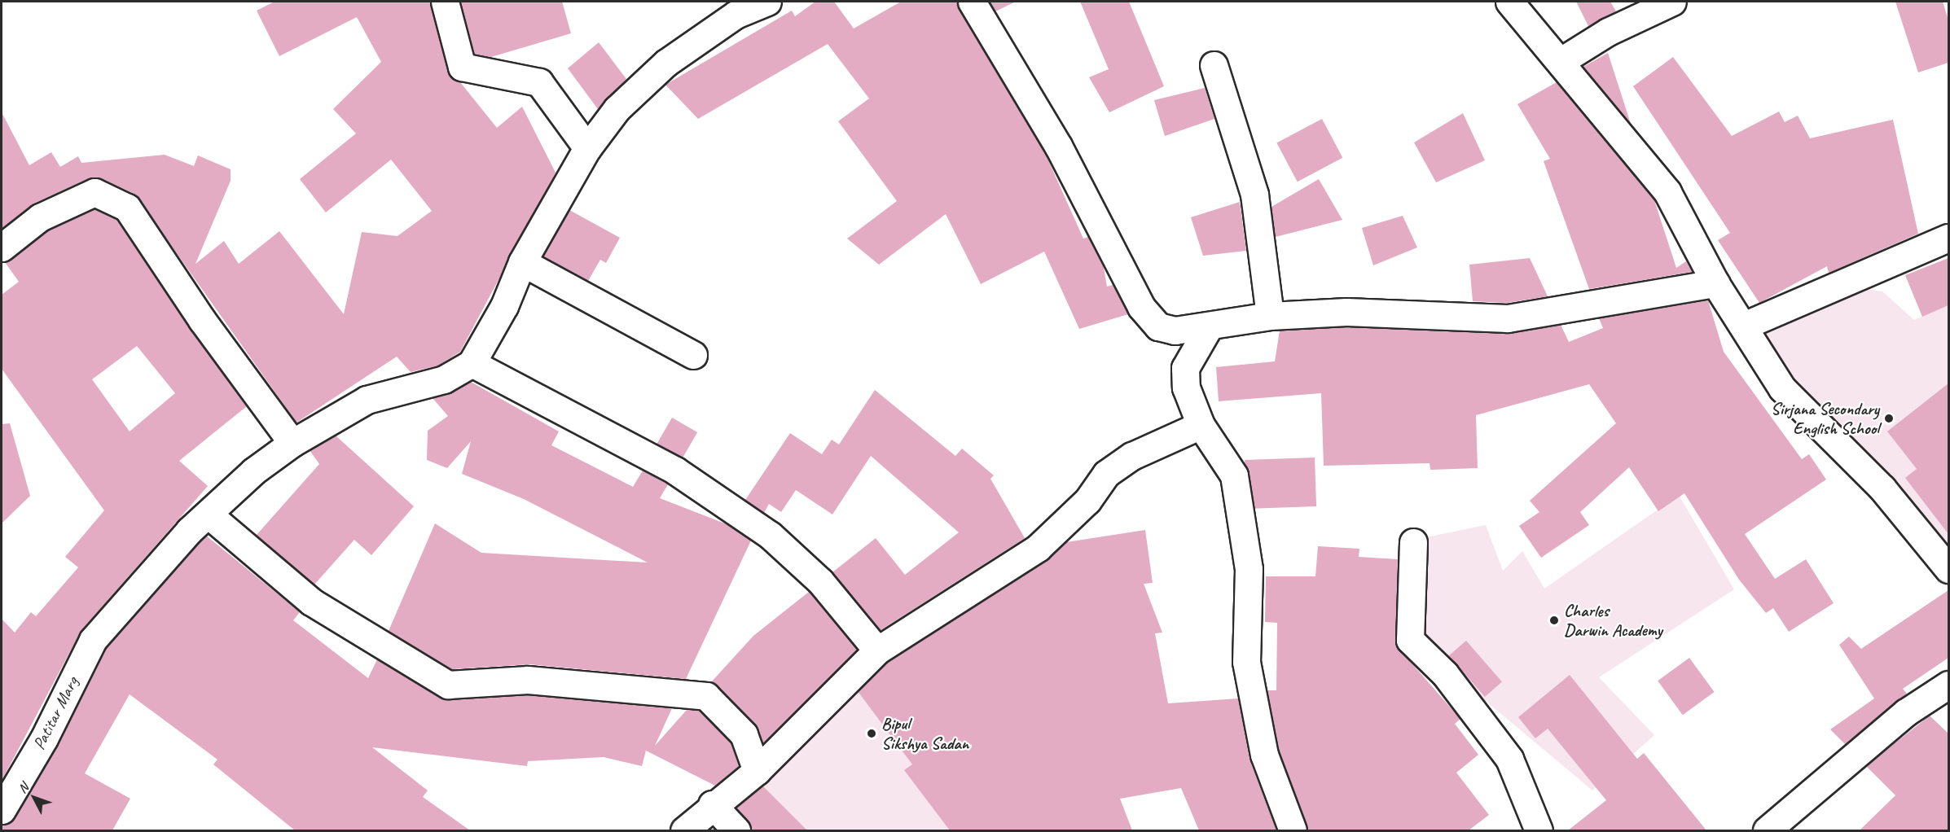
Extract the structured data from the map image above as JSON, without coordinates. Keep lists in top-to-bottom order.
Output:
{
  "streets": {
    "street": ["Patitar Marg"]
  },
  "places": ["Sirjana Secondary English School", "Charles Darwin Academy", "Bipul Sikshya Sadan"],
  "north": "top left"
}
